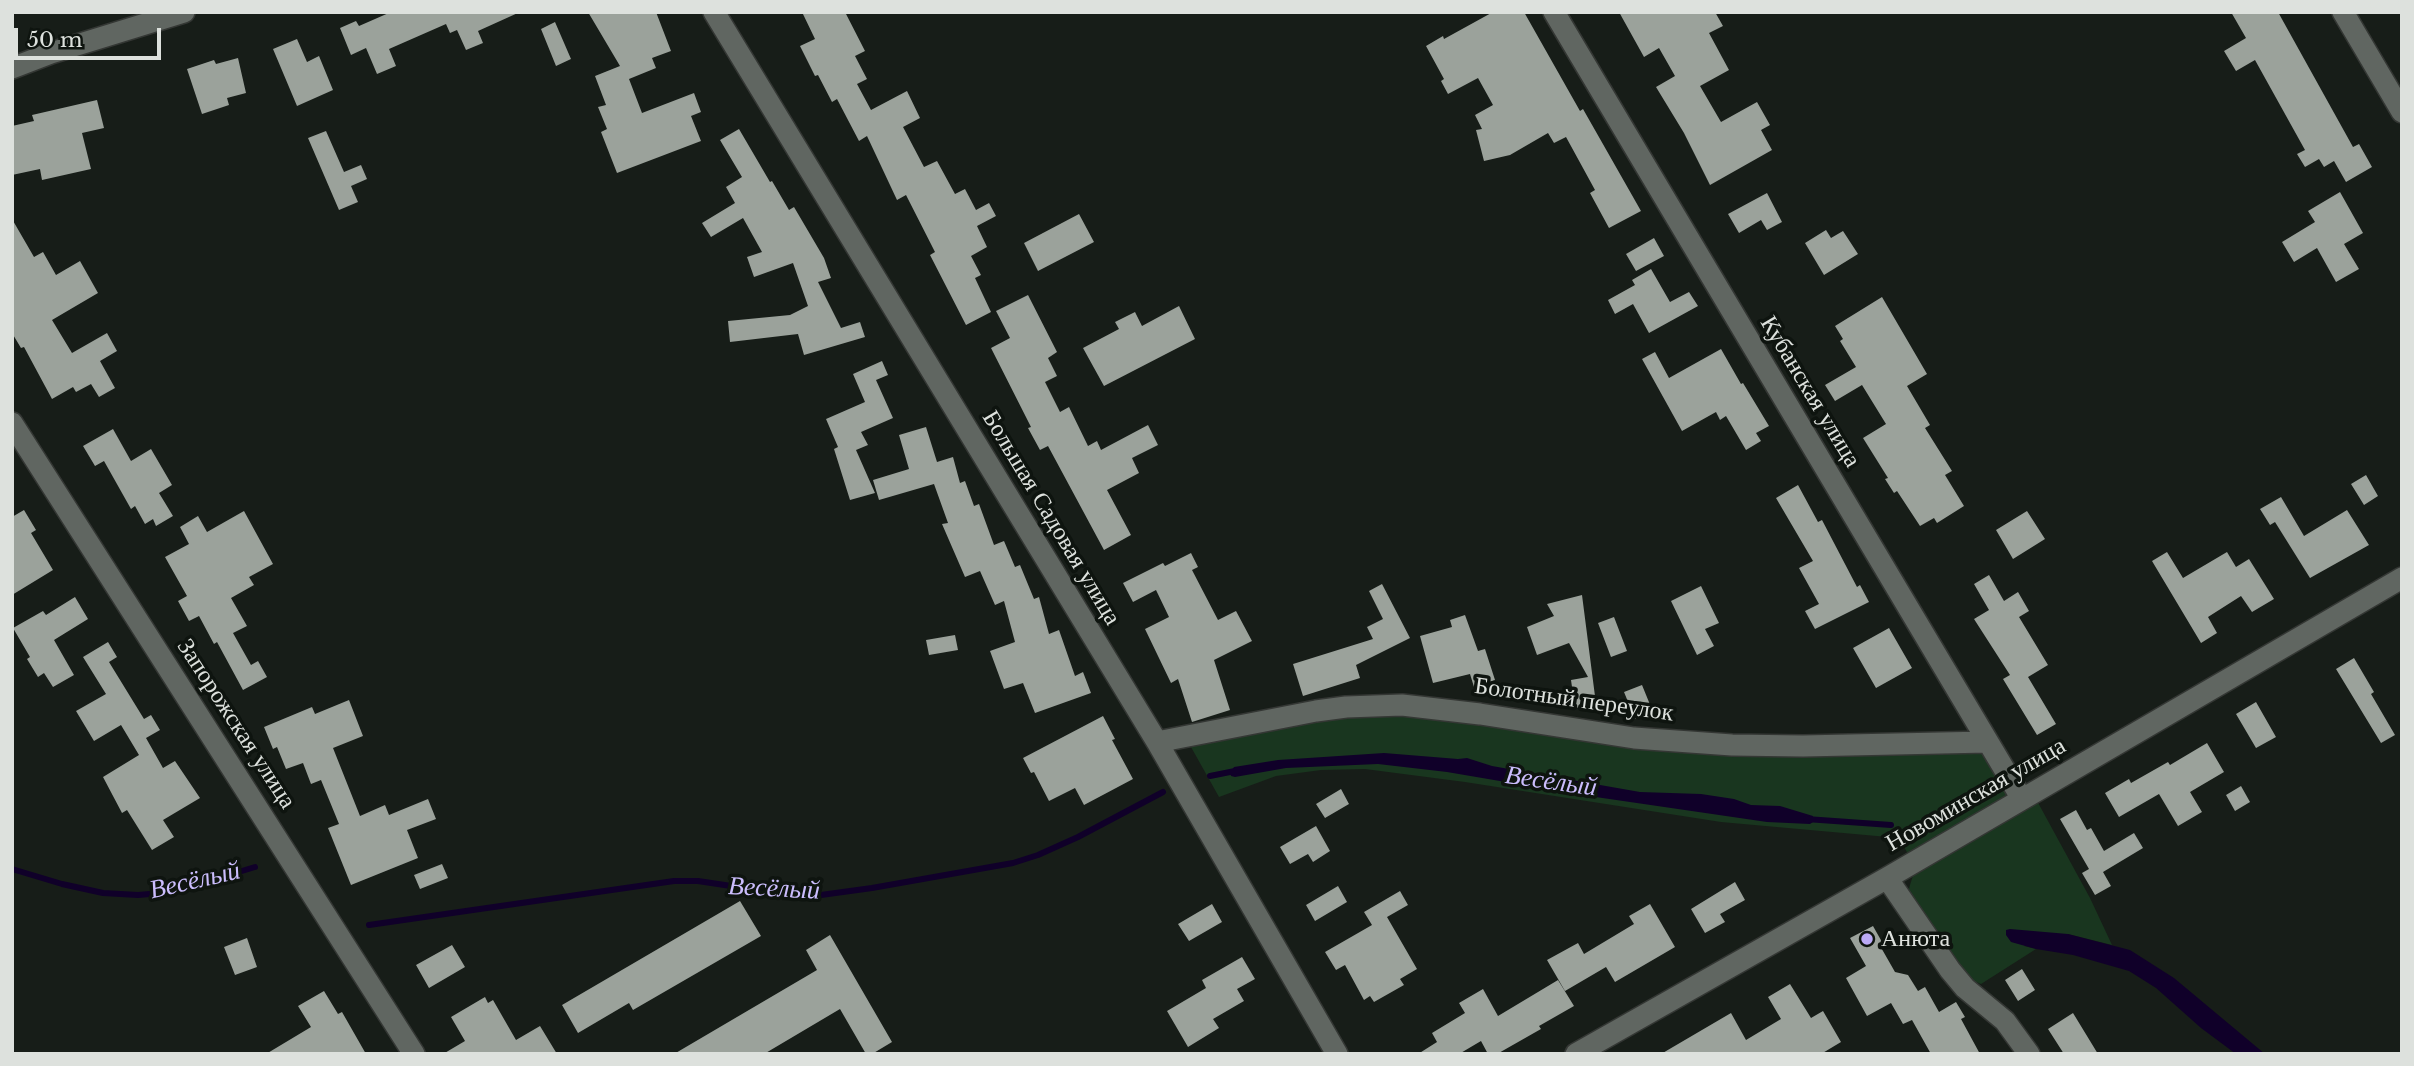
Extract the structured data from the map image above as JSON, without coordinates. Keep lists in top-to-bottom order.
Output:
{
  "streets": {
    "street": [
      "Кубанская улица",
      "Большая Садовая улица",
      "Болотный переулок",
      "Запорожская улица",
      "Новоминская улица"
    ]
  },
  "crossings": [
    ["Кубанская улица", "Болотный переулок"],
    ["Кубанская улица", "Новоминская улица"],
    ["Большая Садовая улица", "Болотный переулок"]
  ],
  "water": ["Весёлый"],
  "places": ["Анюта"],
  "scale_bar": "50 m"
}
